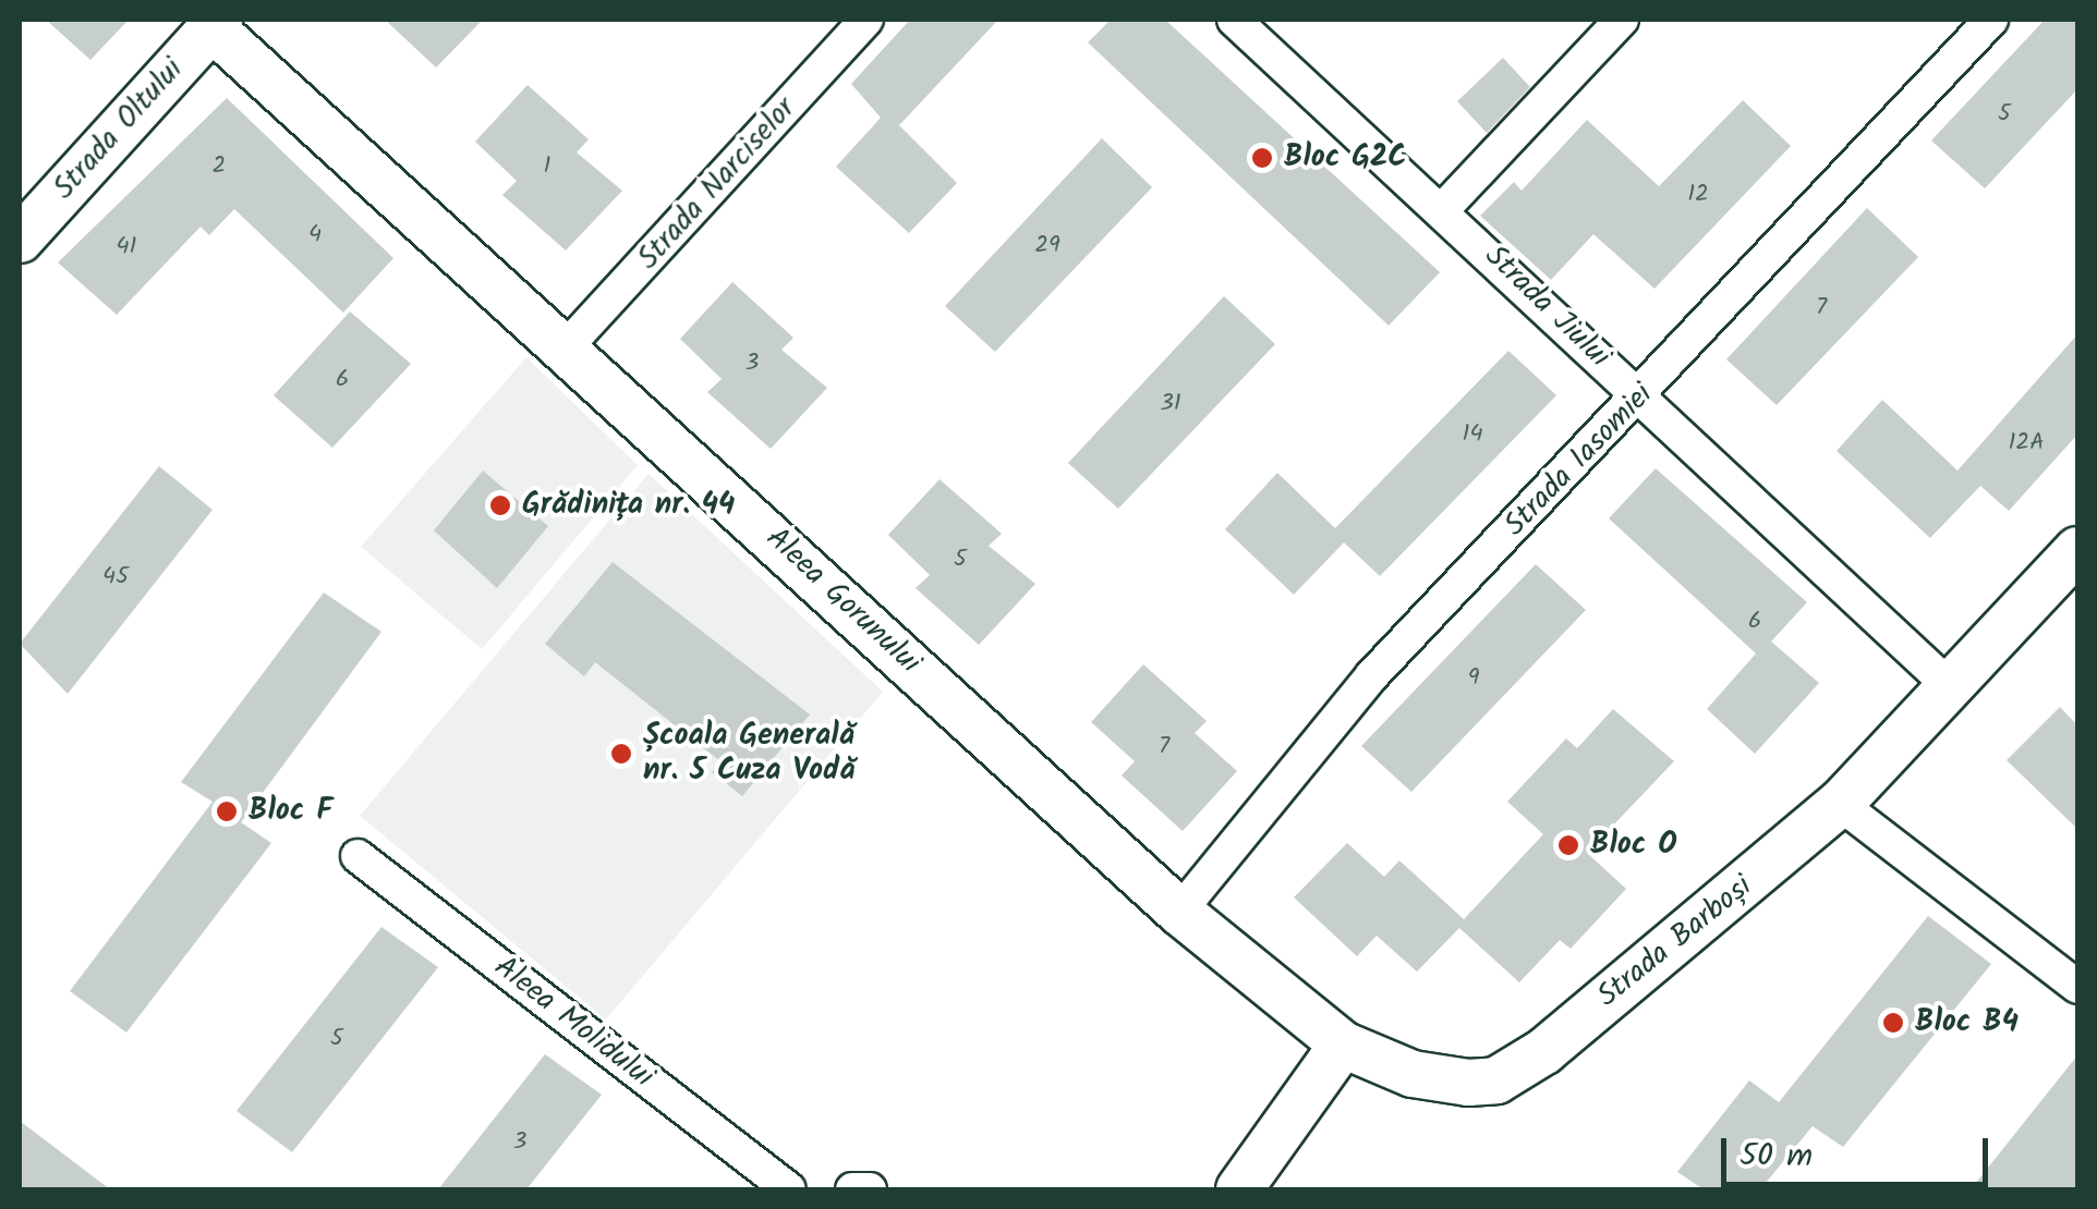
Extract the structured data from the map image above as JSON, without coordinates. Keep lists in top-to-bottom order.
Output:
{
  "streets": {
    "street": [
      "Strada Oltului",
      "Strada Narciselor",
      "Strada Jiului",
      "Strada Iasomiei",
      "Aleea Gorunului",
      "Strada Barboși",
      "Aleea Molidului"
    ]
  },
  "crossings": [
    ["Strada Oltului", "Aleea Gorunului"],
    ["Strada Narciselor", "Aleea Gorunului"],
    ["Strada Jiului", "Strada Iasomiei"],
    ["Strada Jiului", "Strada Barboși"],
    ["Strada Iasomiei", "Aleea Gorunului"],
    ["Aleea Gorunului", "Strada Barboși"]
  ],
  "places": [
    "Bloc G2C",
    "Grădinița nr. 44",
    "Școala Generală nr. 5 Cuza Vodă",
    "Bloc F",
    "Bloc O",
    "Bloc B4"
  ],
  "house_numbers": [
    "5",
    "2",
    "1",
    "12",
    "4",
    "29",
    "41",
    "7",
    "3",
    "6",
    "31",
    "14",
    "12A",
    "5",
    "45",
    "6",
    "9",
    "7",
    "5",
    "3"
  ],
  "scale_bar": "50 m"
}
